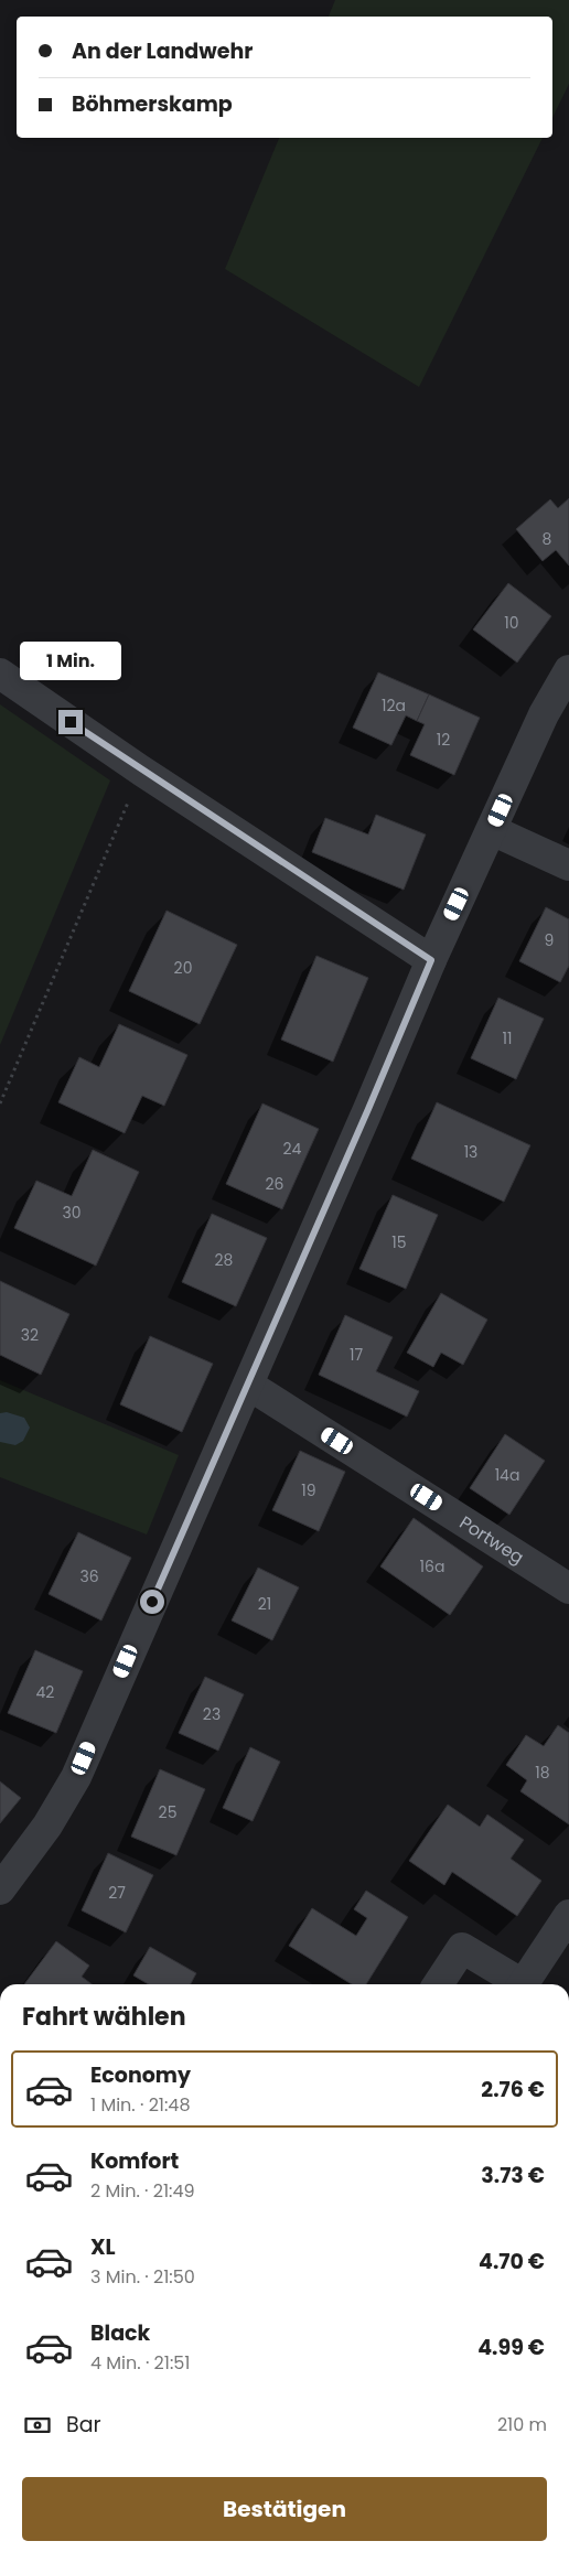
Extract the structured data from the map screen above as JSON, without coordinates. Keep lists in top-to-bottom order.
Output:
{
  "streets": {
    "street": ["Portweg"]
  },
  "house_numbers": [
    "8",
    "10",
    "12a",
    "12",
    "9",
    "20",
    "11",
    "24",
    "13",
    "26",
    "30",
    "15",
    "28",
    "32",
    "17",
    "14a",
    "19",
    "16a",
    "36",
    "21",
    "42",
    "23",
    "18",
    "25",
    "27"
  ],
  "page": {
    "banner": ["An der Landwehr", "Böhmerskamp"],
    "bubble": "1 Min.",
    "heading": "Fahrt wählen",
    "list": [
      {
        "name": "Economy",
        "note": "1 Min. · 21:48",
        "value": "2.76 €"
      },
      {
        "name": "Komfort",
        "note": "2 Min. · 21:49",
        "value": "3.73 €"
      },
      {
        "name": "XL",
        "note": "3 Min. · 21:50",
        "value": "4.70 €"
      },
      {
        "name": "Black",
        "note": "4 Min. · 21:51",
        "value": "4.99 €"
      }
    ],
    "pay": ["Bar", "210 m"],
    "buttons": "Bestätigen"
  }
}
